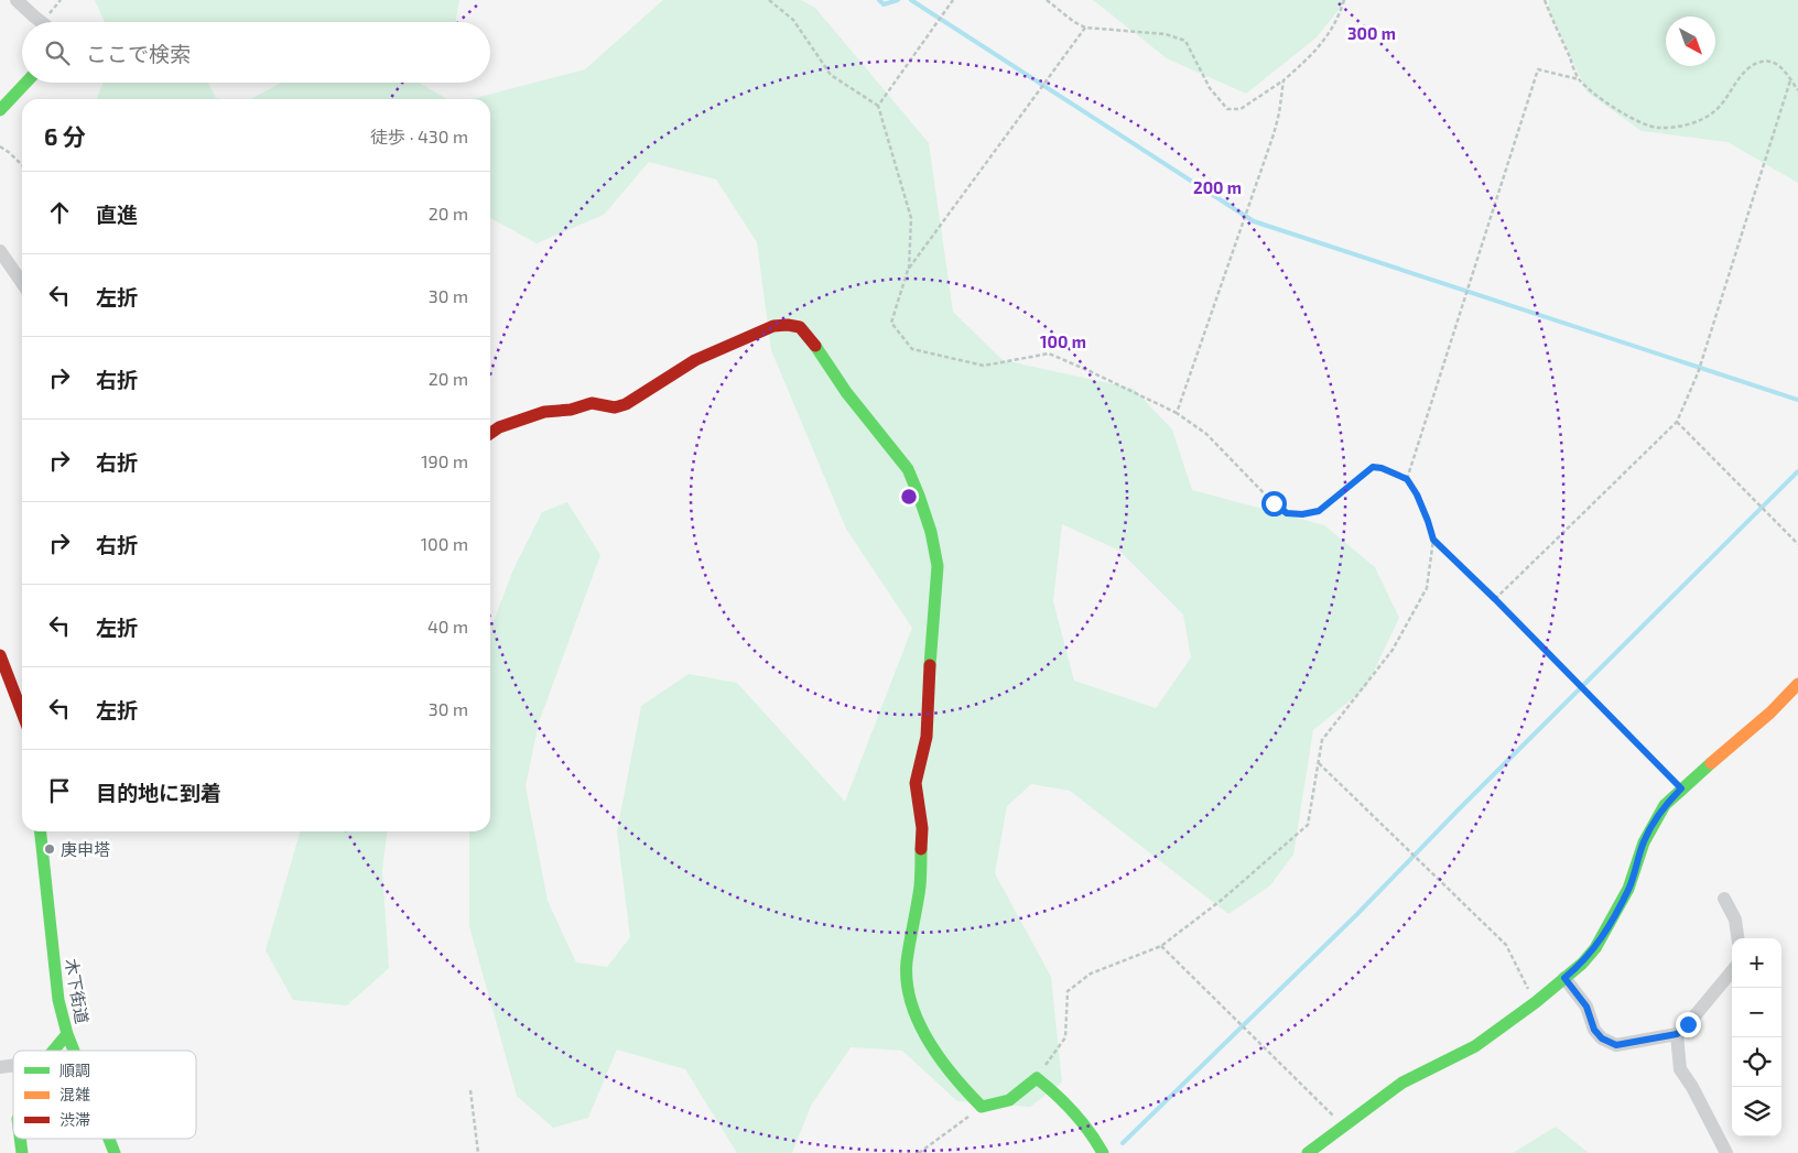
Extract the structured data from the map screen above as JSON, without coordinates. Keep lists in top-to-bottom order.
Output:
{
  "streets": {
    "street": ["木下街道"]
  },
  "places": ["庚申塔"],
  "legend": ["順調", "混雑", "渋滞"],
  "north": "bottom right",
  "page": {
    "search": "ここで検索",
    "heading": ["6 分", "徒歩 · 430 m"],
    "list": [
      ["直進", "20 m"],
      ["左折", "30 m"],
      ["右折", "20 m"],
      ["右折", "190 m"],
      ["右折", "100 m"],
      ["左折", "40 m"],
      ["左折", "30 m"],
      "目的地に到着"
    ],
    "map_buttons": ["+", "−"]
  },
  "rings": ["300 m", "200 m", "100 m"]
}
